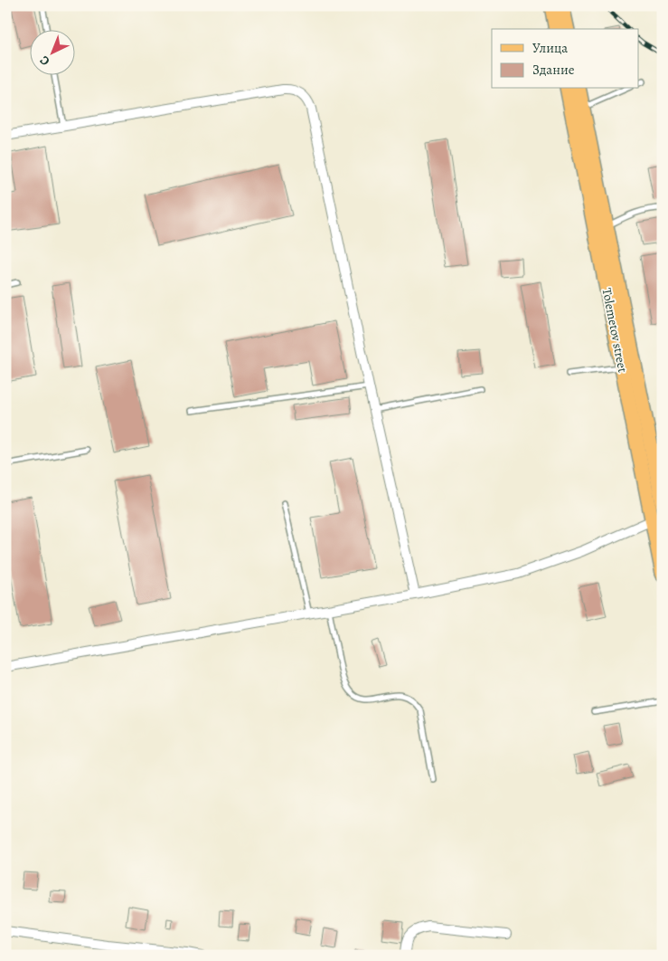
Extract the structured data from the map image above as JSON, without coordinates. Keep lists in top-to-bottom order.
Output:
{
  "streets": {
    "main road": ["Tolemetov street"]
  },
  "legend": ["Улица", "Здание"],
  "north": "bottom left"
}
